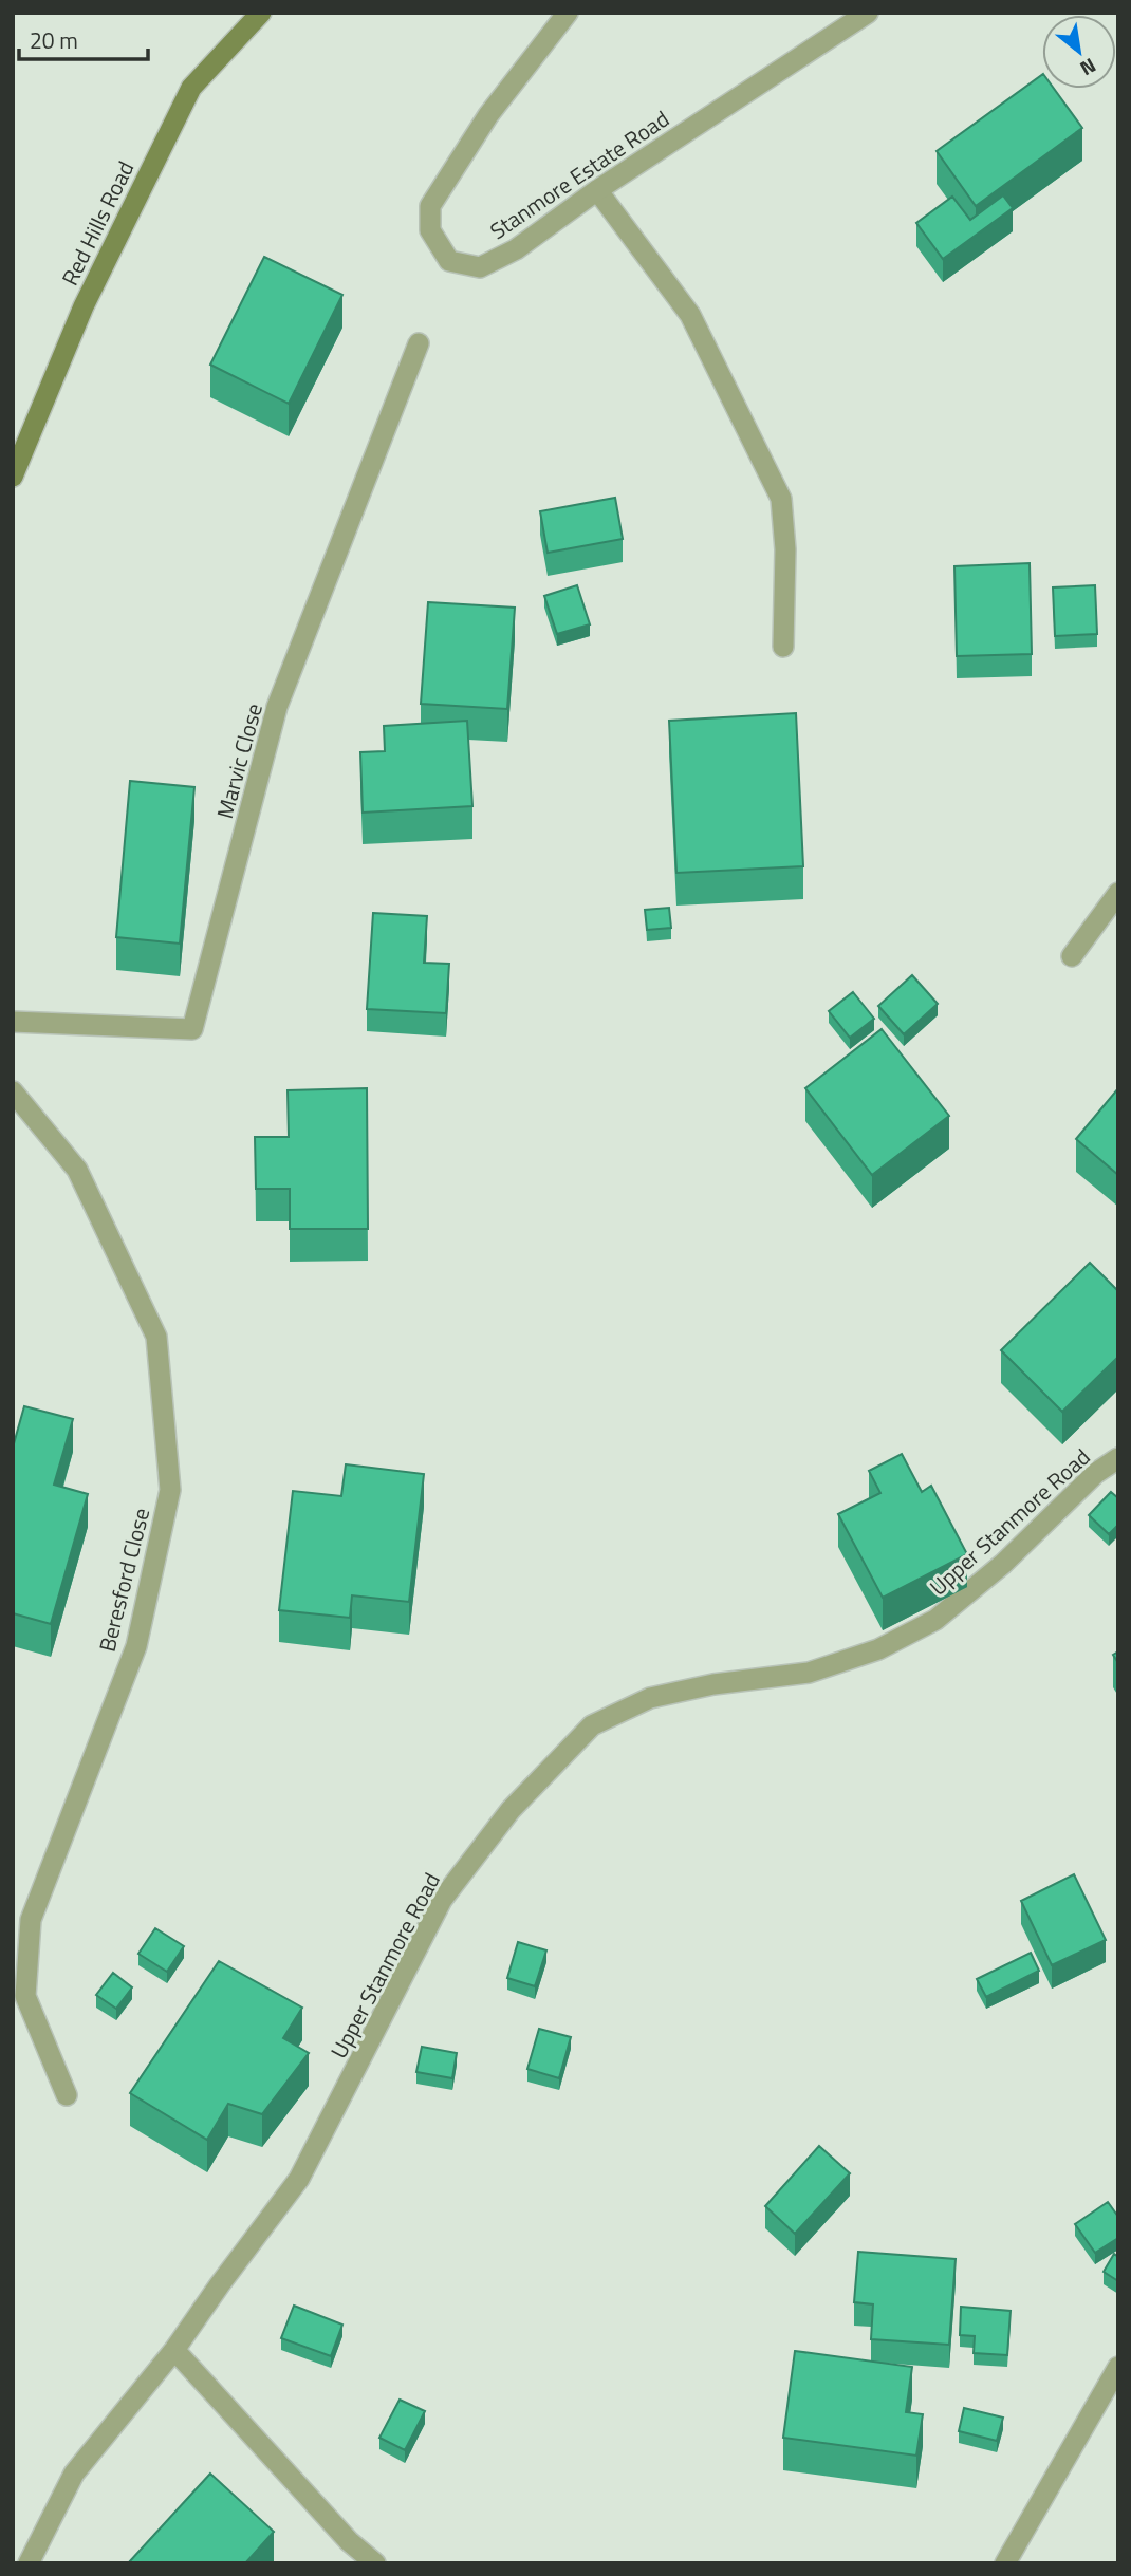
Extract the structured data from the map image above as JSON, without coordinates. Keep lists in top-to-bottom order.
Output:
{
  "streets": {
    "main road": ["Red Hills Road"],
    "street": [
      "Stanmore Estate Road",
      "Marvic Close",
      "Upper Stanmore Road",
      "Beresford Close"
    ]
  },
  "scale_bar": "20 m",
  "north": "bottom right"
}
